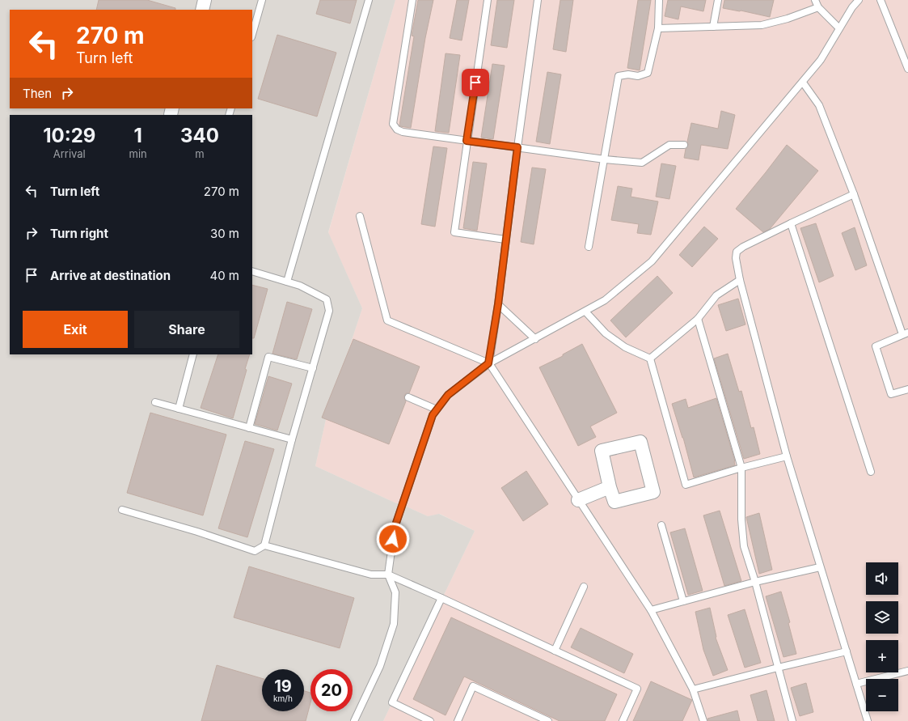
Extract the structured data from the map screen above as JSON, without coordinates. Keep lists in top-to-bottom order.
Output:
{
  "page": {
    "turn": ["270 m", "Turn left"],
    "then": "Then",
    "eta": [
      "10:29",
      "Arrival",
      "1",
      "min",
      "340",
      "m"
    ],
    "list": [
      {
        "name": "Turn left",
        "value": "270 m"
      },
      {
        "name": "Turn right",
        "value": "30 m"
      },
      {
        "name": "Arrive at destination",
        "value": "40 m"
      }
    ],
    "buttons": ["Exit", "Share"],
    "map_buttons": ["+", "−"],
    "speed": "19 km/h",
    "limit": "20"
  }
}
